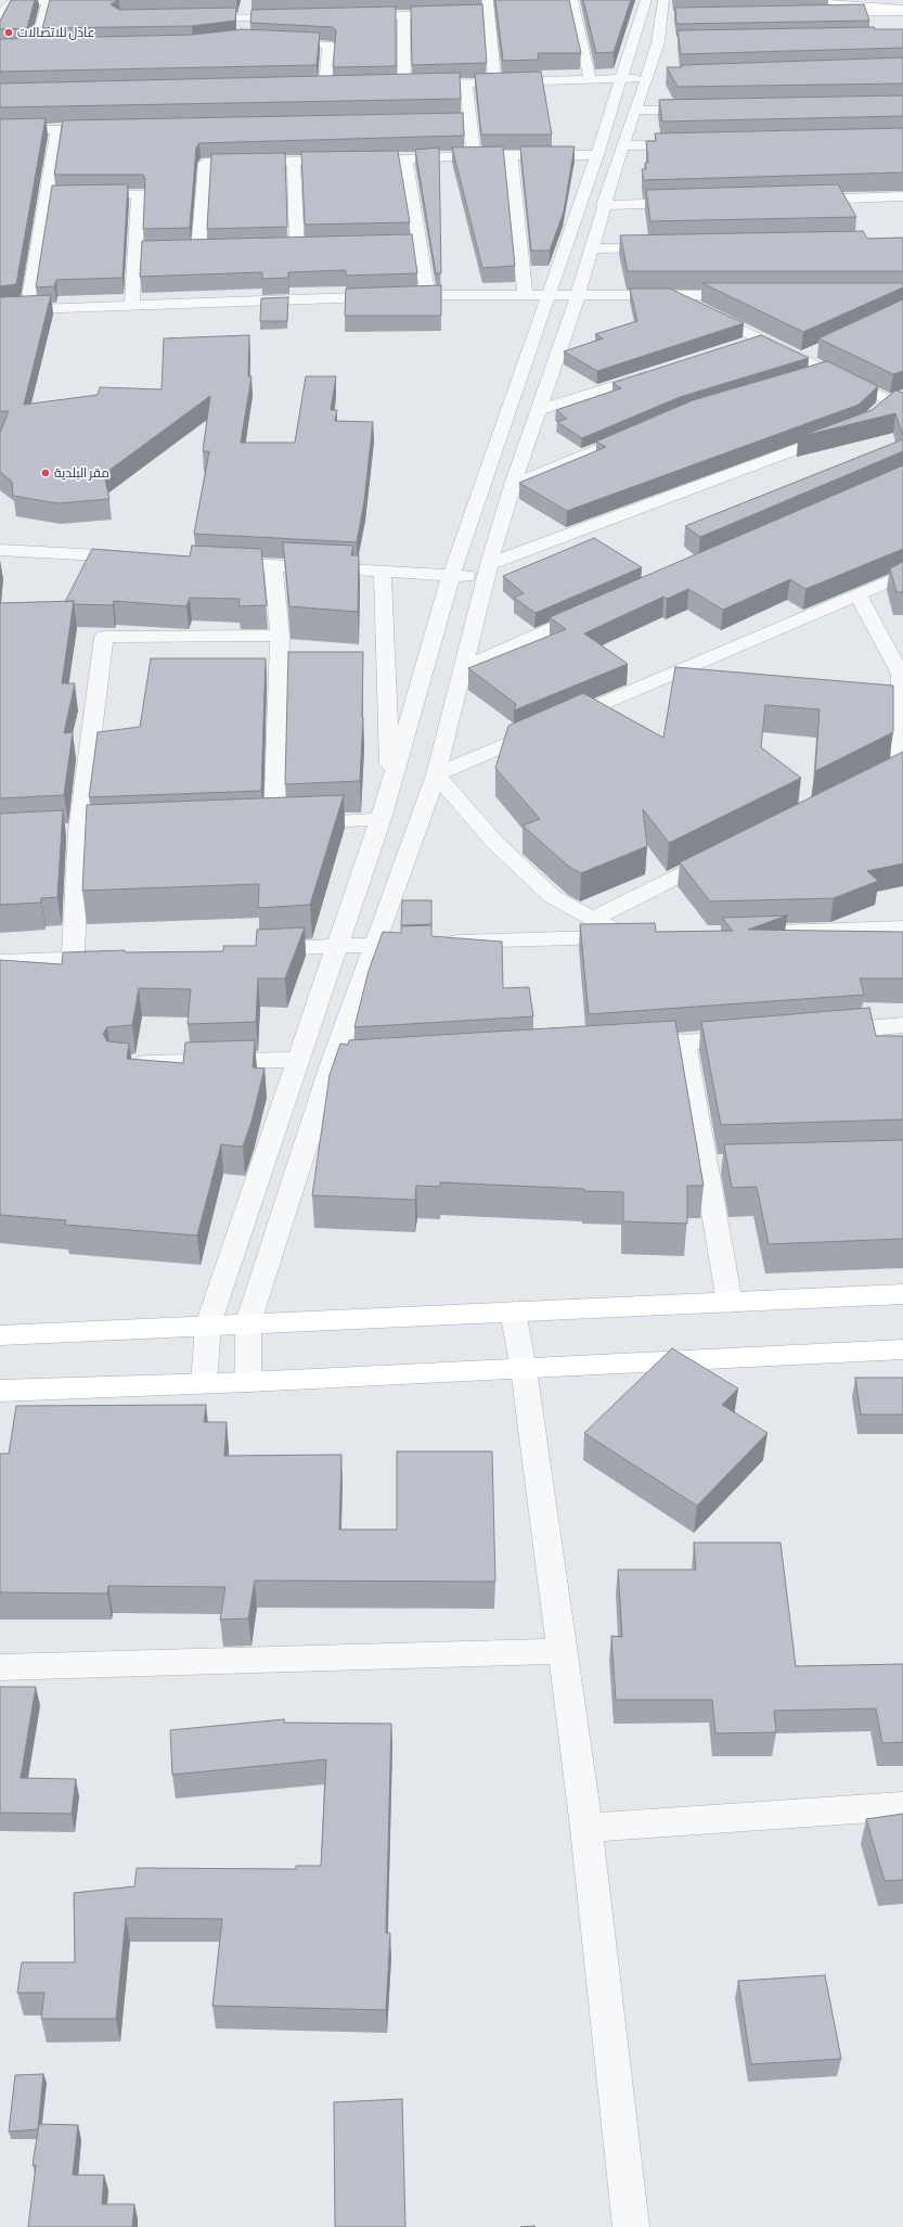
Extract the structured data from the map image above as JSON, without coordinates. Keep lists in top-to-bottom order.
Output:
{
  "places": ["عادل للاتصالات", "مقر البلدية"]
}
